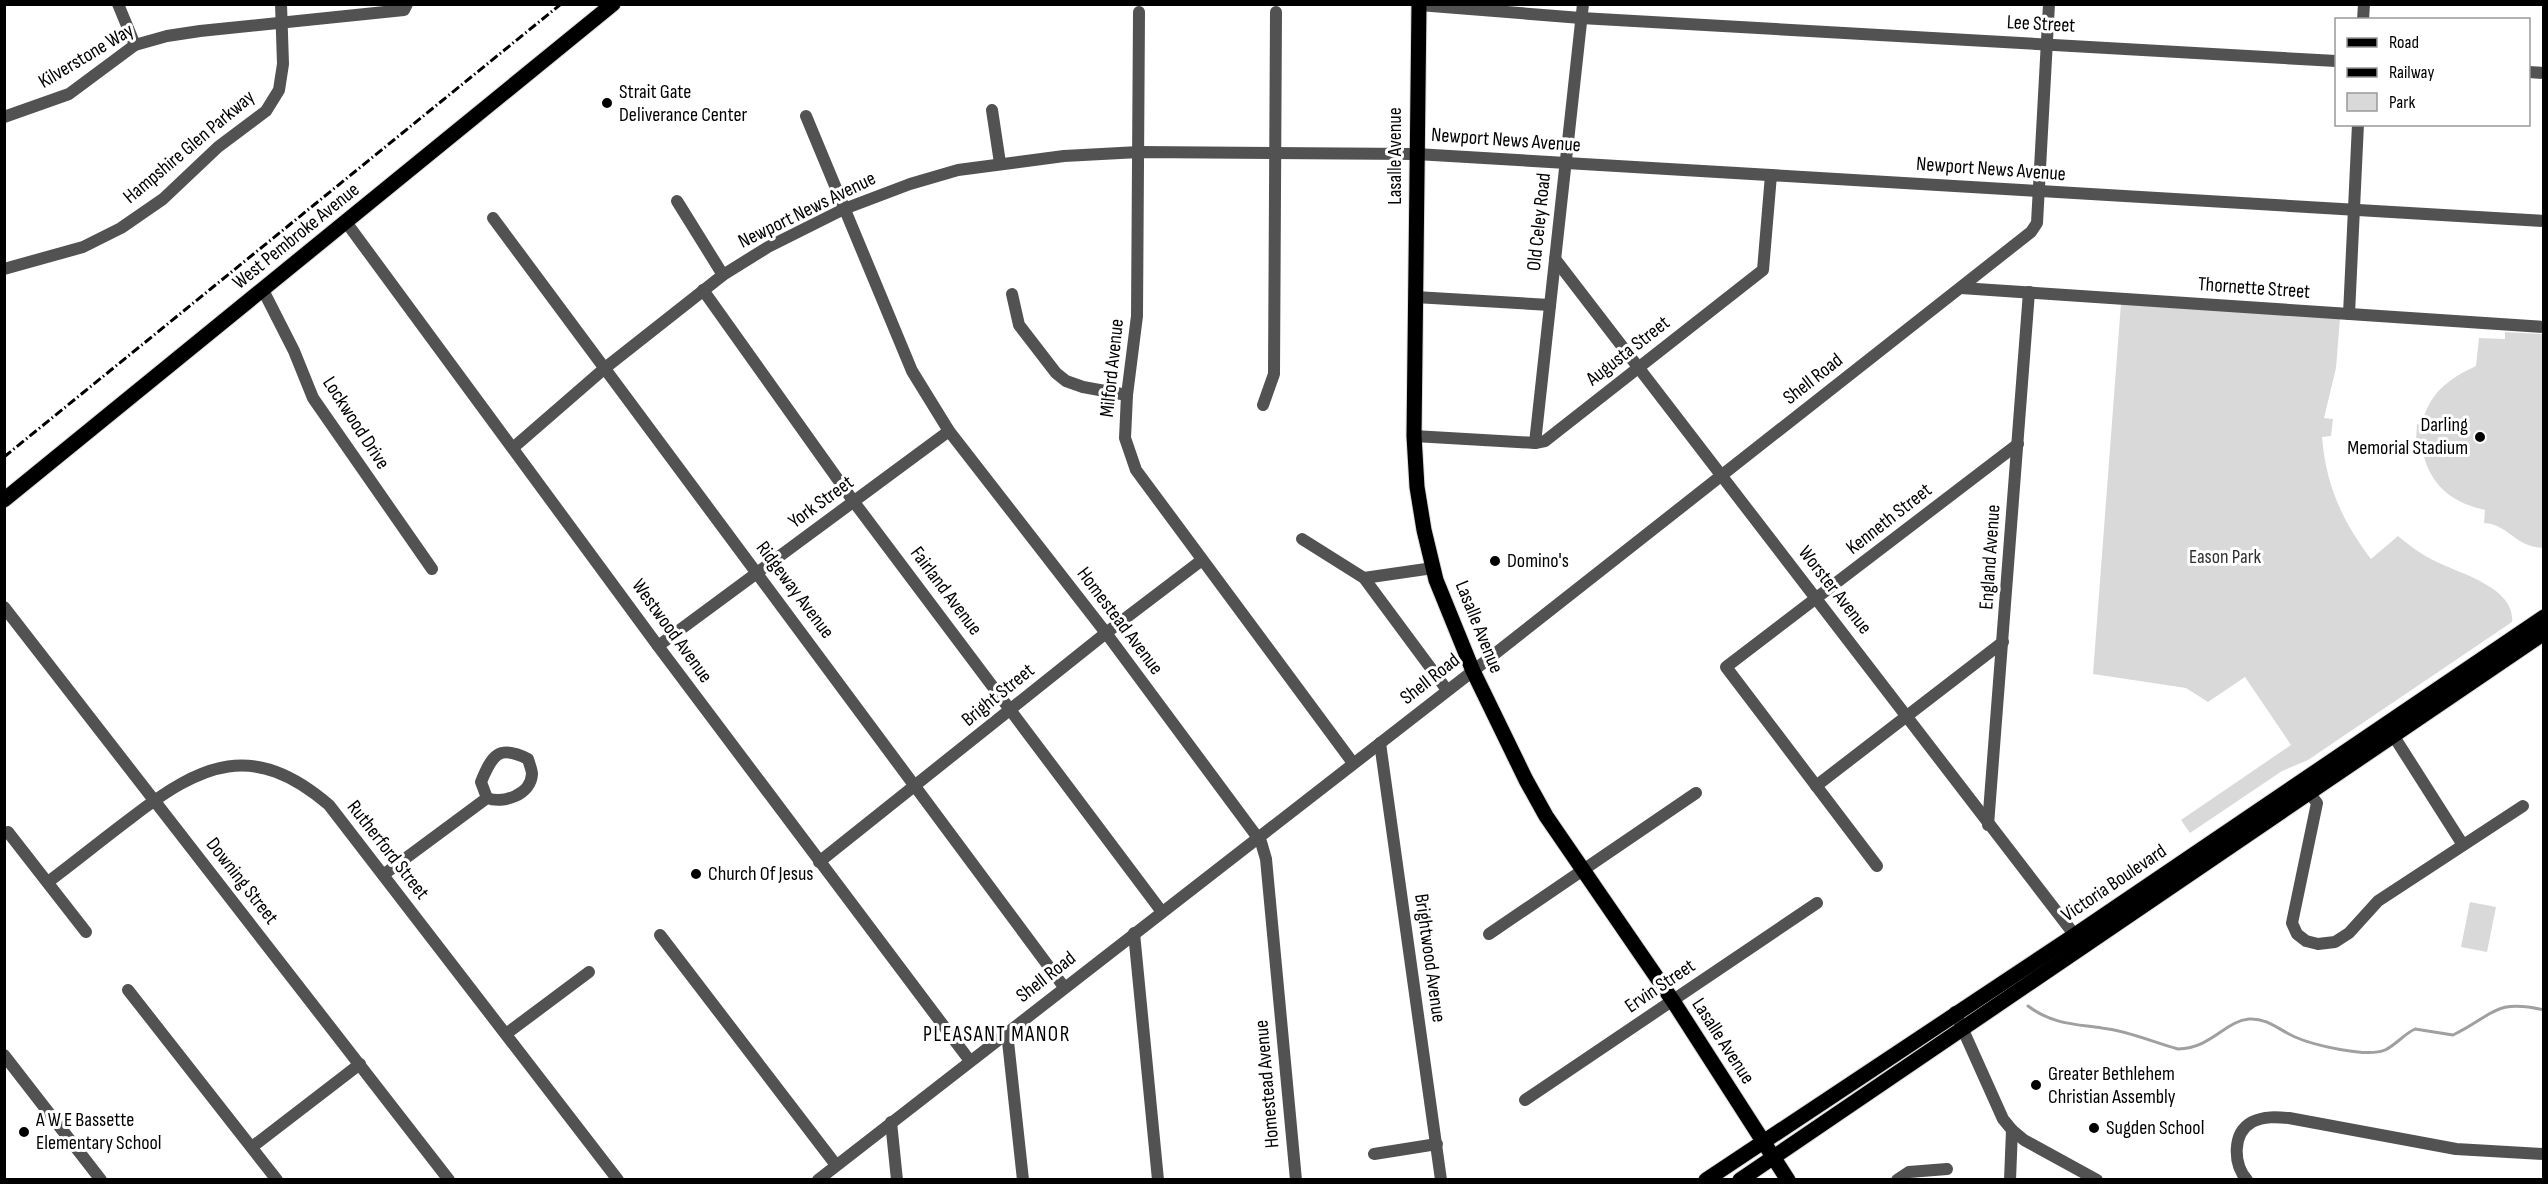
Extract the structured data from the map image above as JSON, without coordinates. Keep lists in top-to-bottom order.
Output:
{
  "streets": {
    "main road": ["Lasalle Avenue", "West Pembroke Avenue", "Victoria Boulevard"],
    "street": [
      "Lee Street",
      "Kilverstone Way",
      "Newport News Avenue",
      "Hampshire Glen Parkway",
      "Old Celey Road",
      "Thornette Street",
      "Augusta Street",
      "Milford Avenue",
      "Shell Road",
      "Lockwood Drive",
      "York Street",
      "Kenneth Street",
      "England Avenue",
      "Ridgeway Avenue",
      "Worster Avenue",
      "Fairland Avenue",
      "Homestead Avenue",
      "Westwood Avenue",
      "Bright Street",
      "Rutherford Street",
      "Downing Street",
      "Brightwood Avenue",
      "Ervin Street"
    ]
  },
  "crossings": [
    ["Lee Street", "Lasalle Avenue"],
    ["Lee Street", "Old Celey Road"],
    ["Kilverstone Way", "Hampshire Glen Parkway"],
    ["Newport News Avenue", "Lasalle Avenue"],
    ["Newport News Avenue", "Old Celey Road"],
    ["Newport News Avenue", "Augusta Street"],
    ["Newport News Avenue", "Milford Avenue"],
    ["Newport News Avenue", "Shell Road"],
    ["Newport News Avenue", "Ridgeway Avenue"],
    ["Newport News Avenue", "Fairland Avenue"],
    ["Newport News Avenue", "Homestead Avenue"],
    ["Newport News Avenue", "Westwood Avenue"],
    ["Lasalle Avenue", "Shell Road"],
    ["Lasalle Avenue", "Victoria Boulevard"],
    ["Lasalle Avenue", "Ervin Street"],
    ["Old Celey Road", "Augusta Street"],
    ["Old Celey Road", "Worster Avenue"],
    ["West Pembroke Avenue", "Lockwood Drive"],
    ["West Pembroke Avenue", "Westwood Avenue"],
    ["Thornette Street", "Shell Road"],
    ["Thornette Street", "England Avenue"],
    ["Augusta Street", "Worster Avenue"],
    ["Milford Avenue", "Shell Road"],
    ["Milford Avenue", "Bright Street"],
    ["Shell Road", "Ridgeway Avenue"],
    ["Shell Road", "Worster Avenue"],
    ["Shell Road", "Fairland Avenue"],
    ["Shell Road", "Homestead Avenue"],
    ["Shell Road", "Westwood Avenue"],
    ["Shell Road", "Brightwood Avenue"],
    ["York Street", "Ridgeway Avenue"],
    ["York Street", "Fairland Avenue"],
    ["York Street", "Homestead Avenue"],
    ["York Street", "Westwood Avenue"],
    ["Kenneth Street", "England Avenue"],
    ["Kenneth Street", "Worster Avenue"],
    ["England Avenue", "Worster Avenue"],
    ["Ridgeway Avenue", "Bright Street"],
    ["Worster Avenue", "Victoria Boulevard"],
    ["Fairland Avenue", "Bright Street"],
    ["Homestead Avenue", "Bright Street"],
    ["Westwood Avenue", "Bright Street"],
    ["Rutherford Street", "Downing Street"]
  ],
  "districts": ["PLEASANT MANOR"],
  "parks": ["Eason Park"],
  "places": [
    "Strait Gate Deliverance Center",
    "Darling Memorial Stadium",
    "Domino's",
    "Church Of Jesus",
    "Greater Bethlehem Christian Assembly",
    "Sugden School",
    "A W E Bassette Elementary School"
  ],
  "legend": ["Road", "Railway", "Park"]
}
